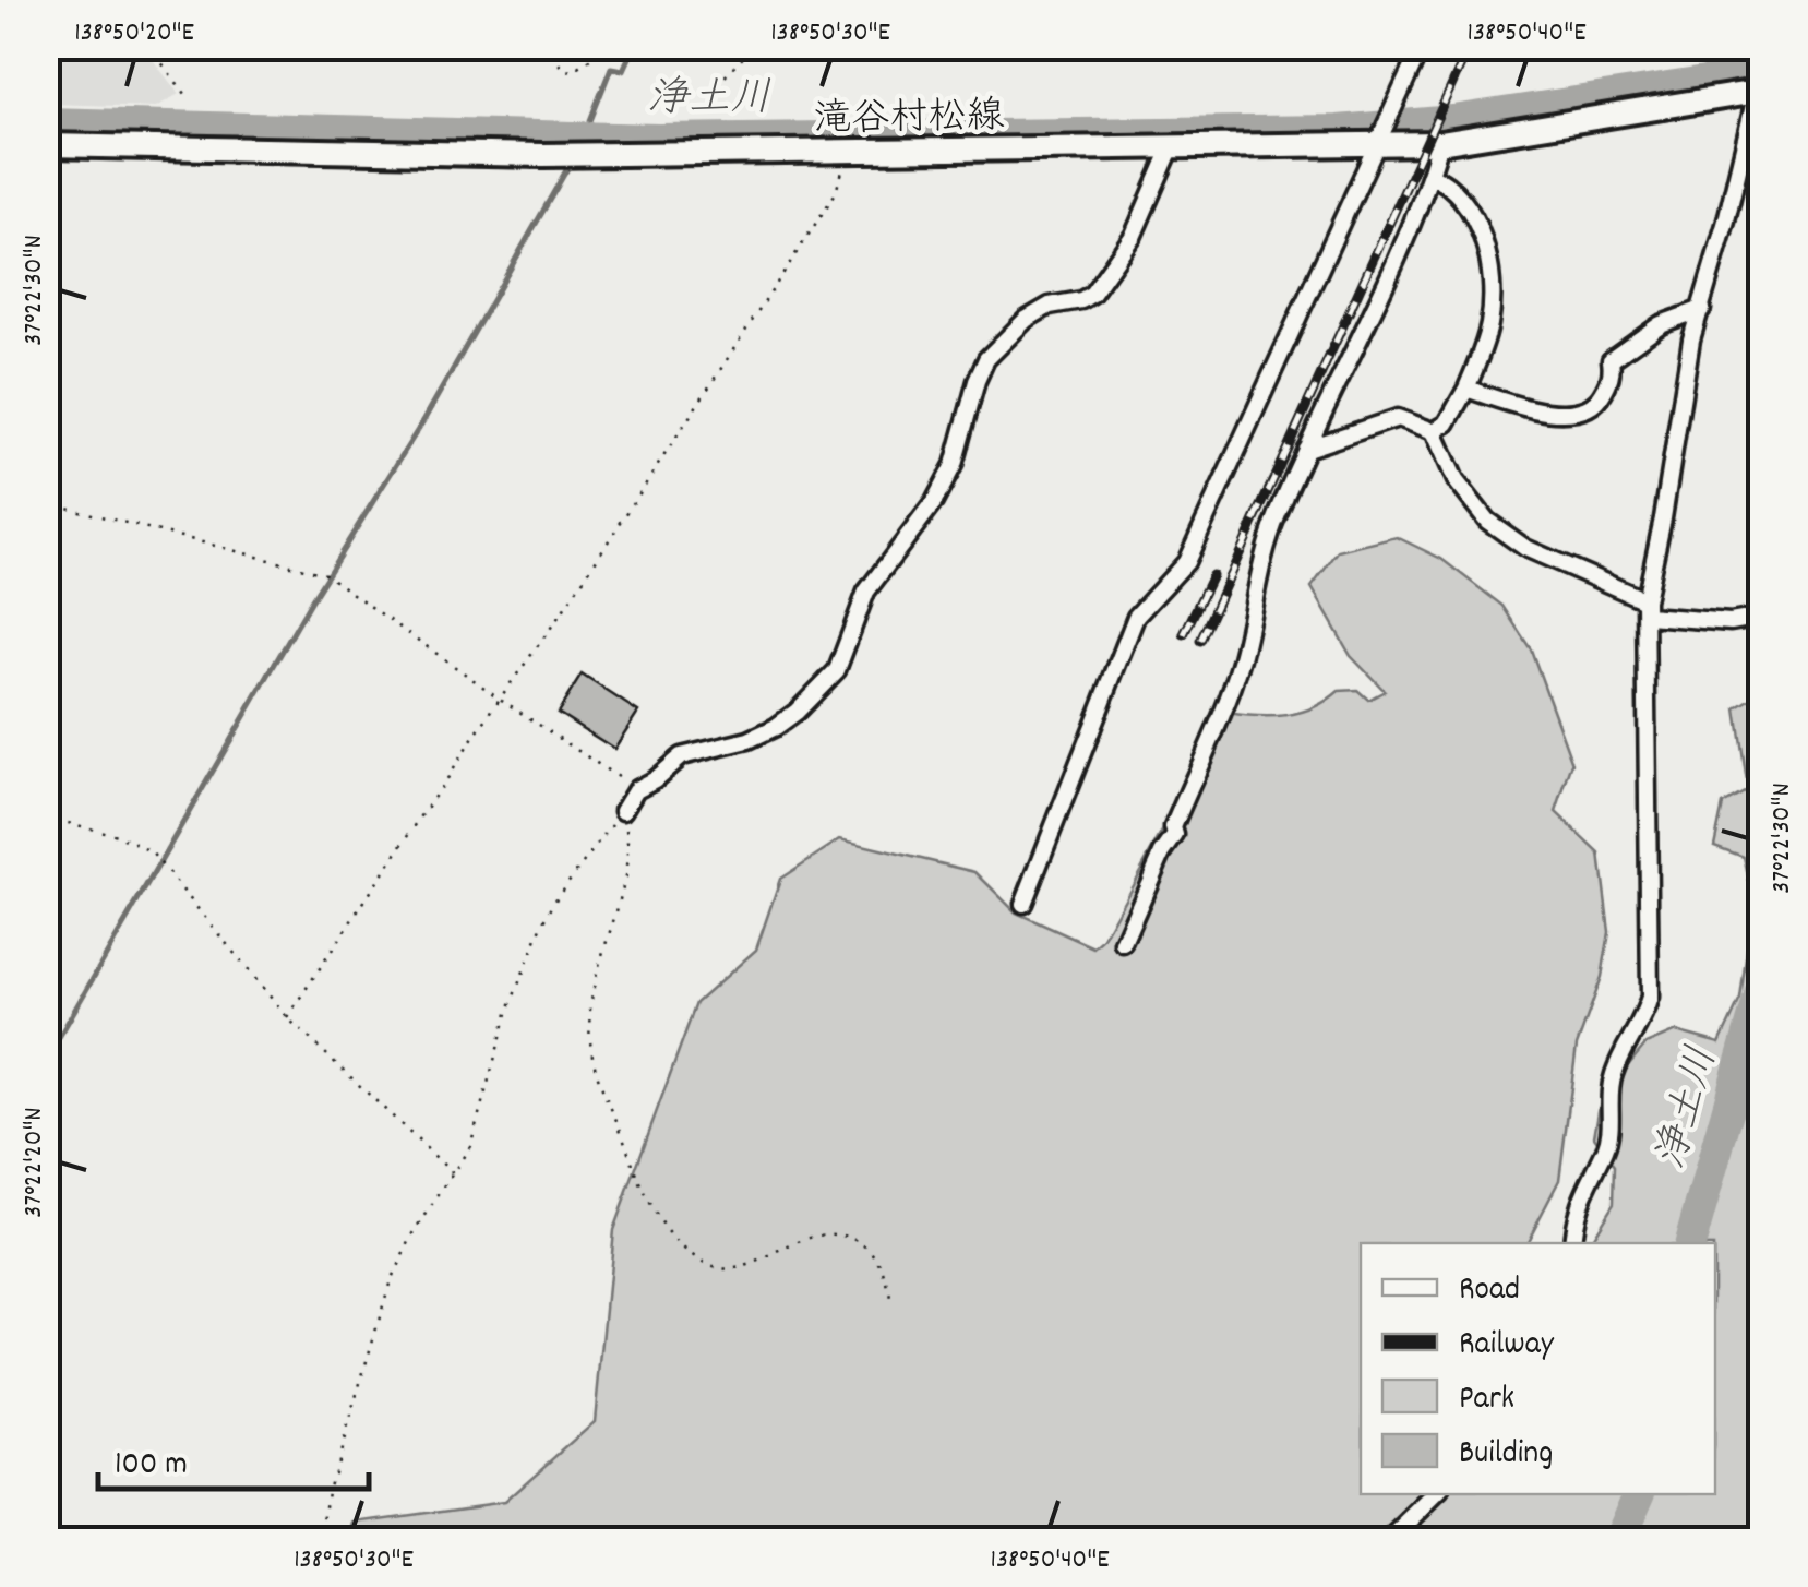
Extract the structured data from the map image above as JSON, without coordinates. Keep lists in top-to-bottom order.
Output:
{
  "streets": {
    "main road": ["滝谷村松線"]
  },
  "water": ["浄土川"],
  "legend": [
    "Road",
    "Railway",
    "Park",
    "Building"
  ],
  "scale_bar": "100 m",
  "coordinates": [
    "138°50'20\"E",
    "138°50'30\"E",
    "138°50'40\"E",
    "37°22'30\"N",
    "37°22'20\"N"
  ]
}
